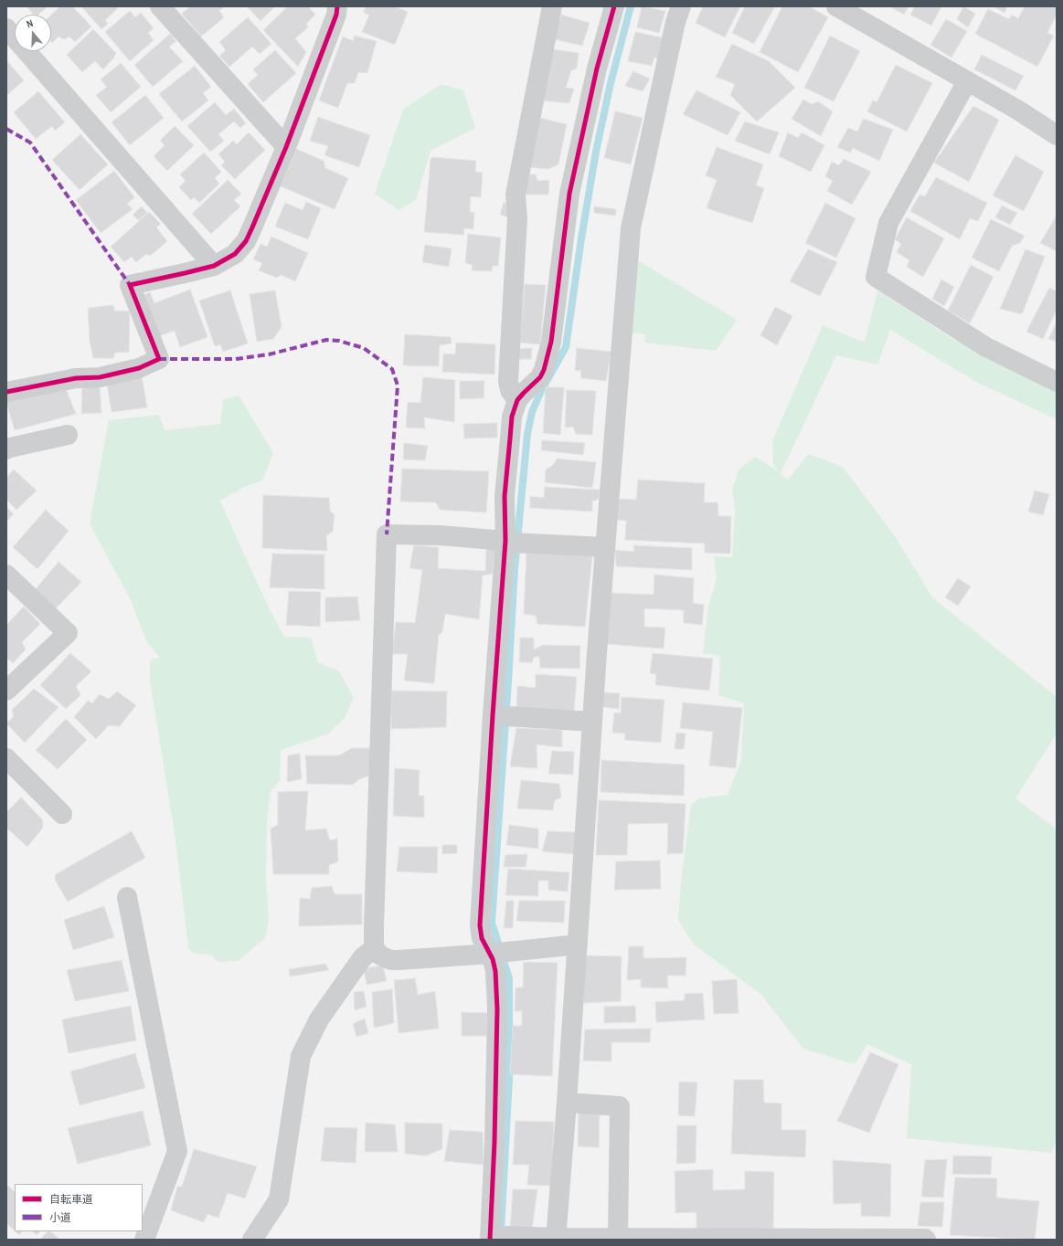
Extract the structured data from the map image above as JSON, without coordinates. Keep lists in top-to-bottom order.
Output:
{
  "legend": ["自転車道", "小道"],
  "north": "top"
}
